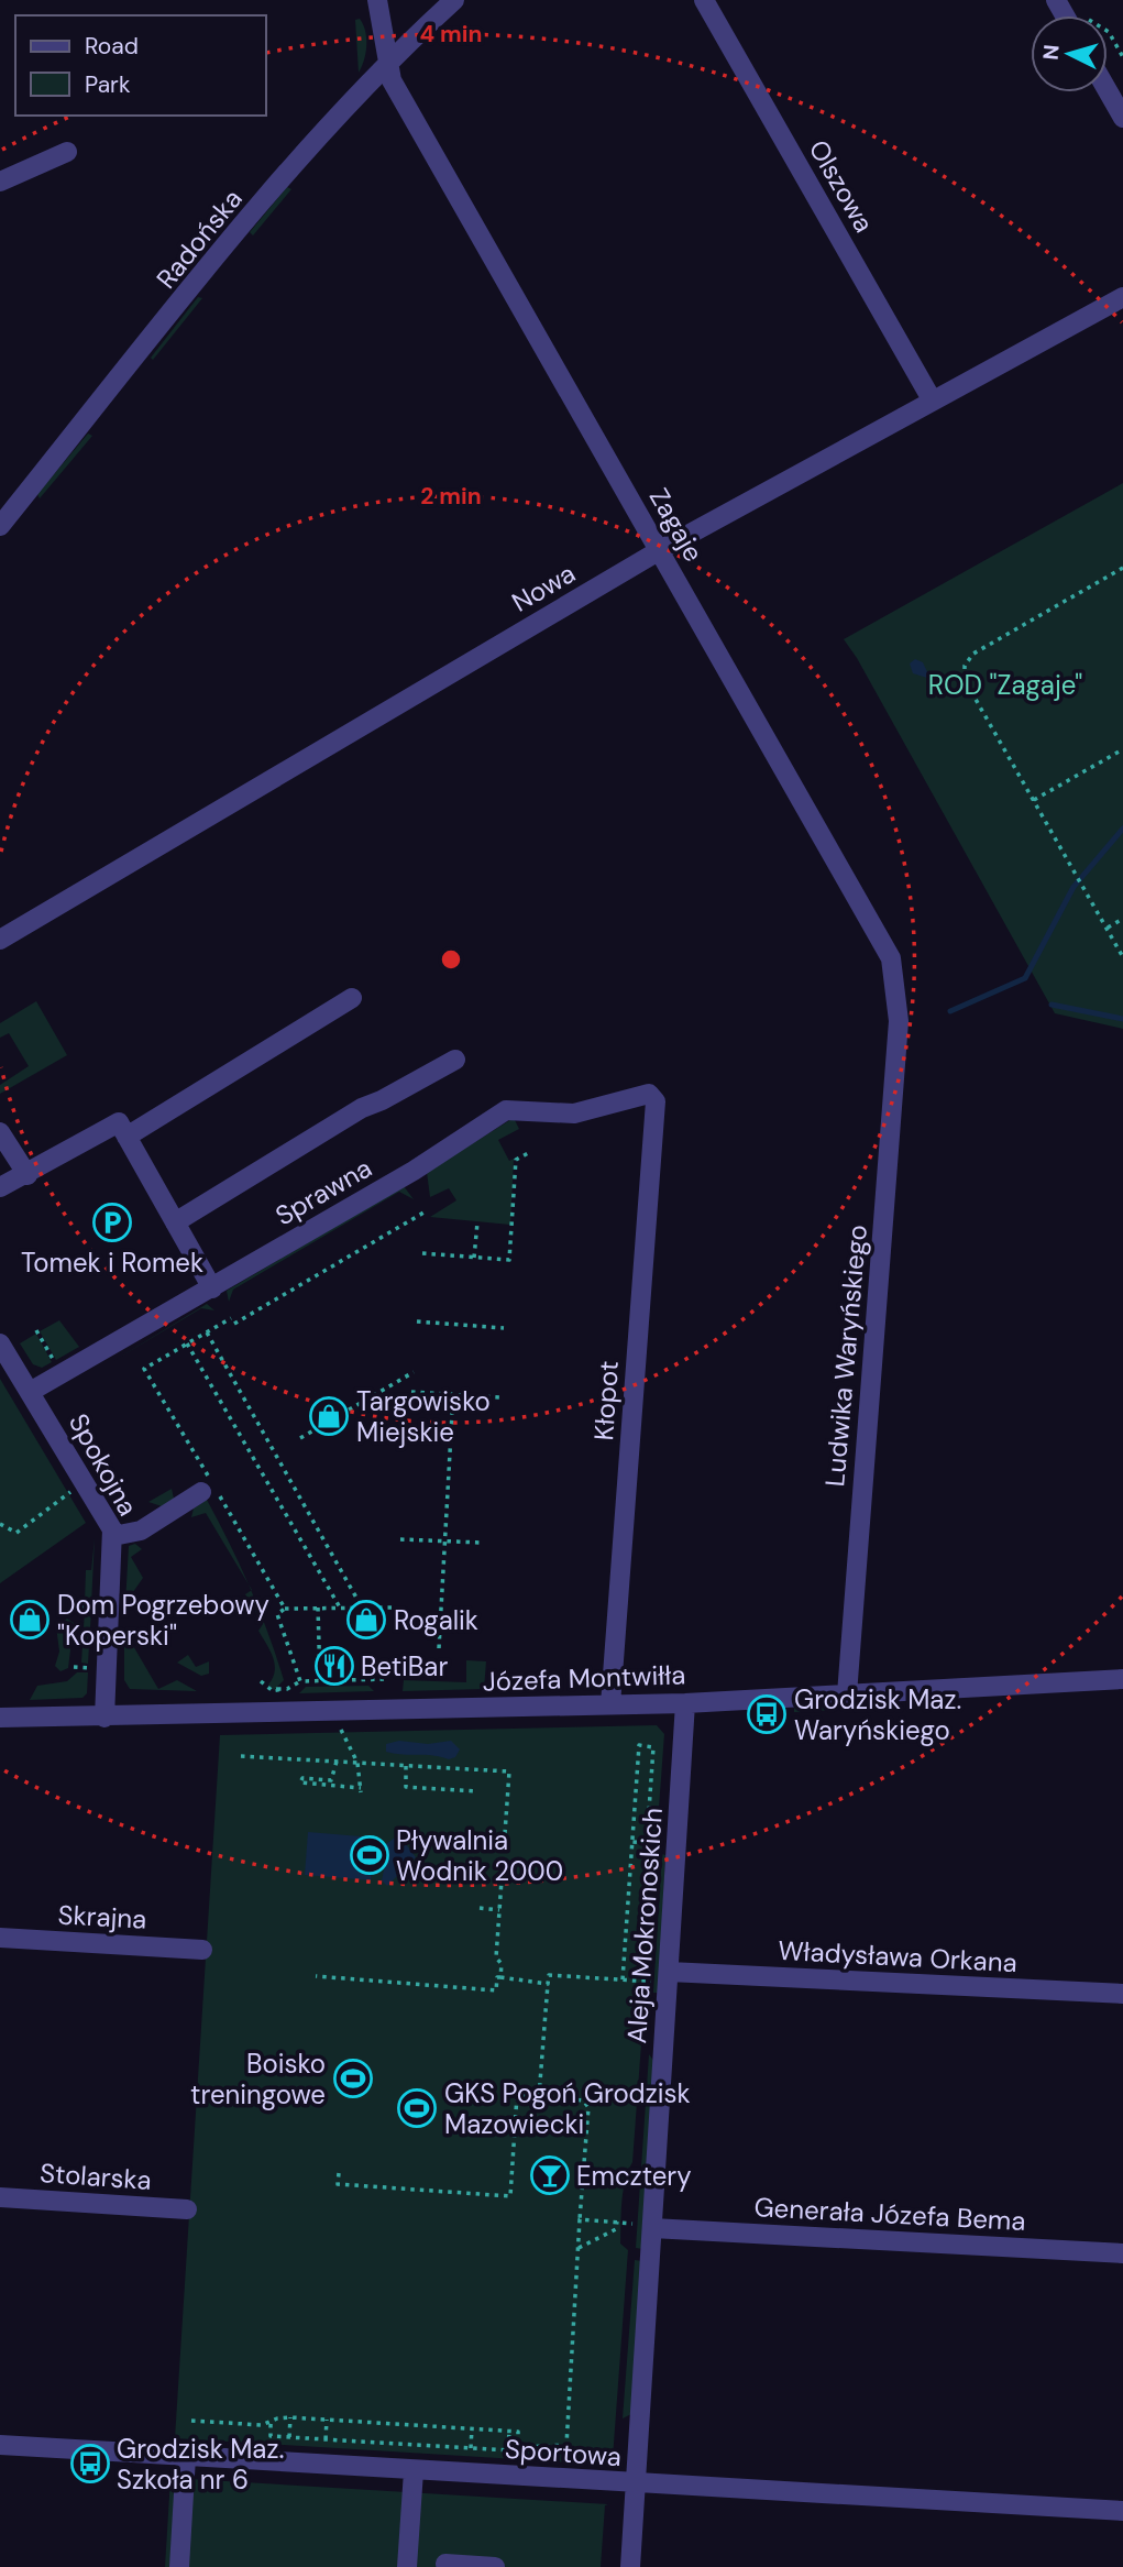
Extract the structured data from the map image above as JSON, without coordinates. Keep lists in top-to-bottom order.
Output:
{
  "streets": {
    "street": [
      "Olszowa",
      "Radońska",
      "Zagaje",
      "Nowa",
      "Sprawna",
      "Ludwika Waryńskiego",
      "Kłopot",
      "Spokojna",
      "Józefa Montwiłła",
      "Skrajna",
      "Aleja Mokronoskich",
      "Władysława Orkana",
      "Stolarska",
      "Generała Józefa Bema",
      "Sportowa"
    ]
  },
  "crossings": [
    ["Olszowa", "Nowa"],
    ["Radońska", "Zagaje"],
    ["Zagaje", "Nowa"],
    ["Zagaje", "Ludwika Waryńskiego"],
    ["Sprawna", "Kłopot"],
    ["Sprawna", "Spokojna"],
    ["Ludwika Waryńskiego", "Józefa Montwiłła"],
    ["Kłopot", "Józefa Montwiłła"],
    ["Spokojna", "Józefa Montwiłła"],
    ["Józefa Montwiłła", "Aleja Mokronoskich"],
    ["Aleja Mokronoskich", "Władysława Orkana"],
    ["Aleja Mokronoskich", "Generała Józefa Bema"],
    ["Aleja Mokronoskich", "Sportowa"]
  ],
  "parks": ["ROD \"Zagaje\""],
  "places": {
    "parking": ["Tomek i Romek"],
    "shop": ["Targowisko Miejskie", "Dom Pogrzebowy \"Koperski\"", "Rogalik"],
    "restaurant": ["BetiBar"],
    "bus stop": ["Grodzisk Maz. Waryńskiego", "Grodzisk Maz. Szkoła nr 6"],
    "sports": ["Pływalnia Wodnik 2000", "Boisko treningowe", "GKS Pogoń Grodzisk Mazowiecki"],
    "bar": ["Emcztery"]
  },
  "legend": ["Road", "Park"],
  "north": "left",
  "rings": ["4 min", "2 min"]
}
